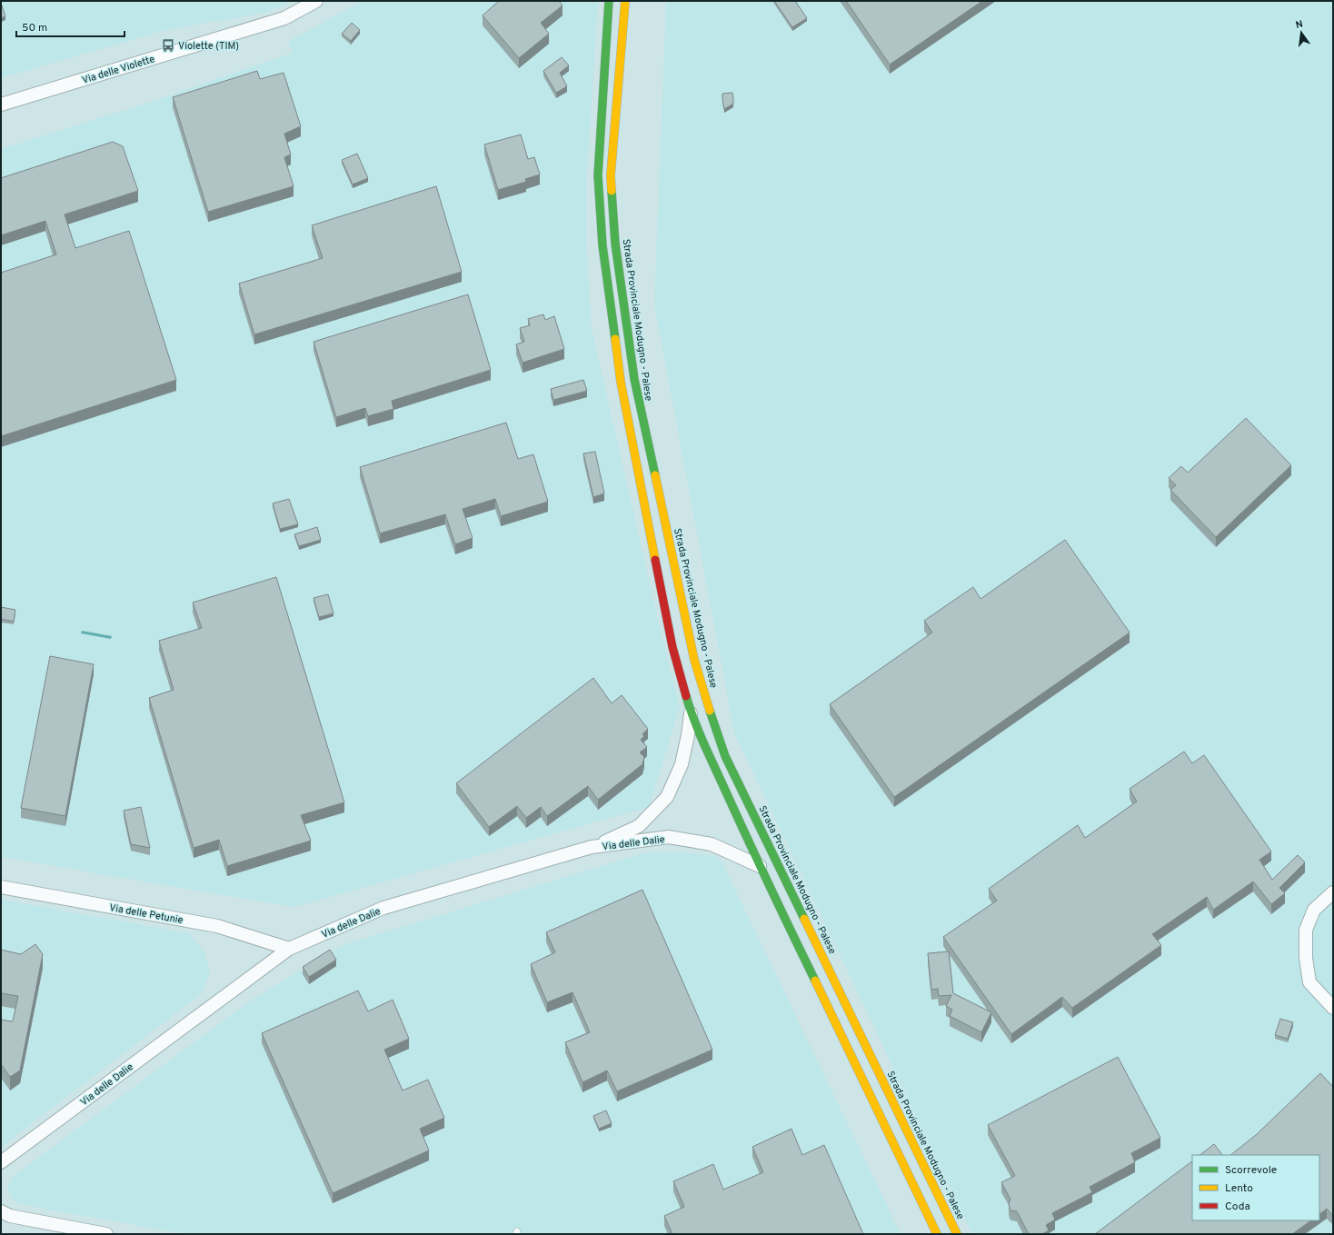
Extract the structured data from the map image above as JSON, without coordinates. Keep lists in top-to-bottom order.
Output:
{
  "streets": {
    "main road": ["Strada Provinciale Modugno - Palese"],
    "street": ["Via delle Violette", "Via delle Dalie", "Via delle Petunie"]
  },
  "crossings": [
    ["Via delle Dalie", "Via delle Petunie"]
  ],
  "places": {
    "bus stop": ["Violette (TIM)"]
  },
  "legend": ["Scorrevole", "Lento", "Coda"],
  "scale_bar": "50 m",
  "north": "top"
}
